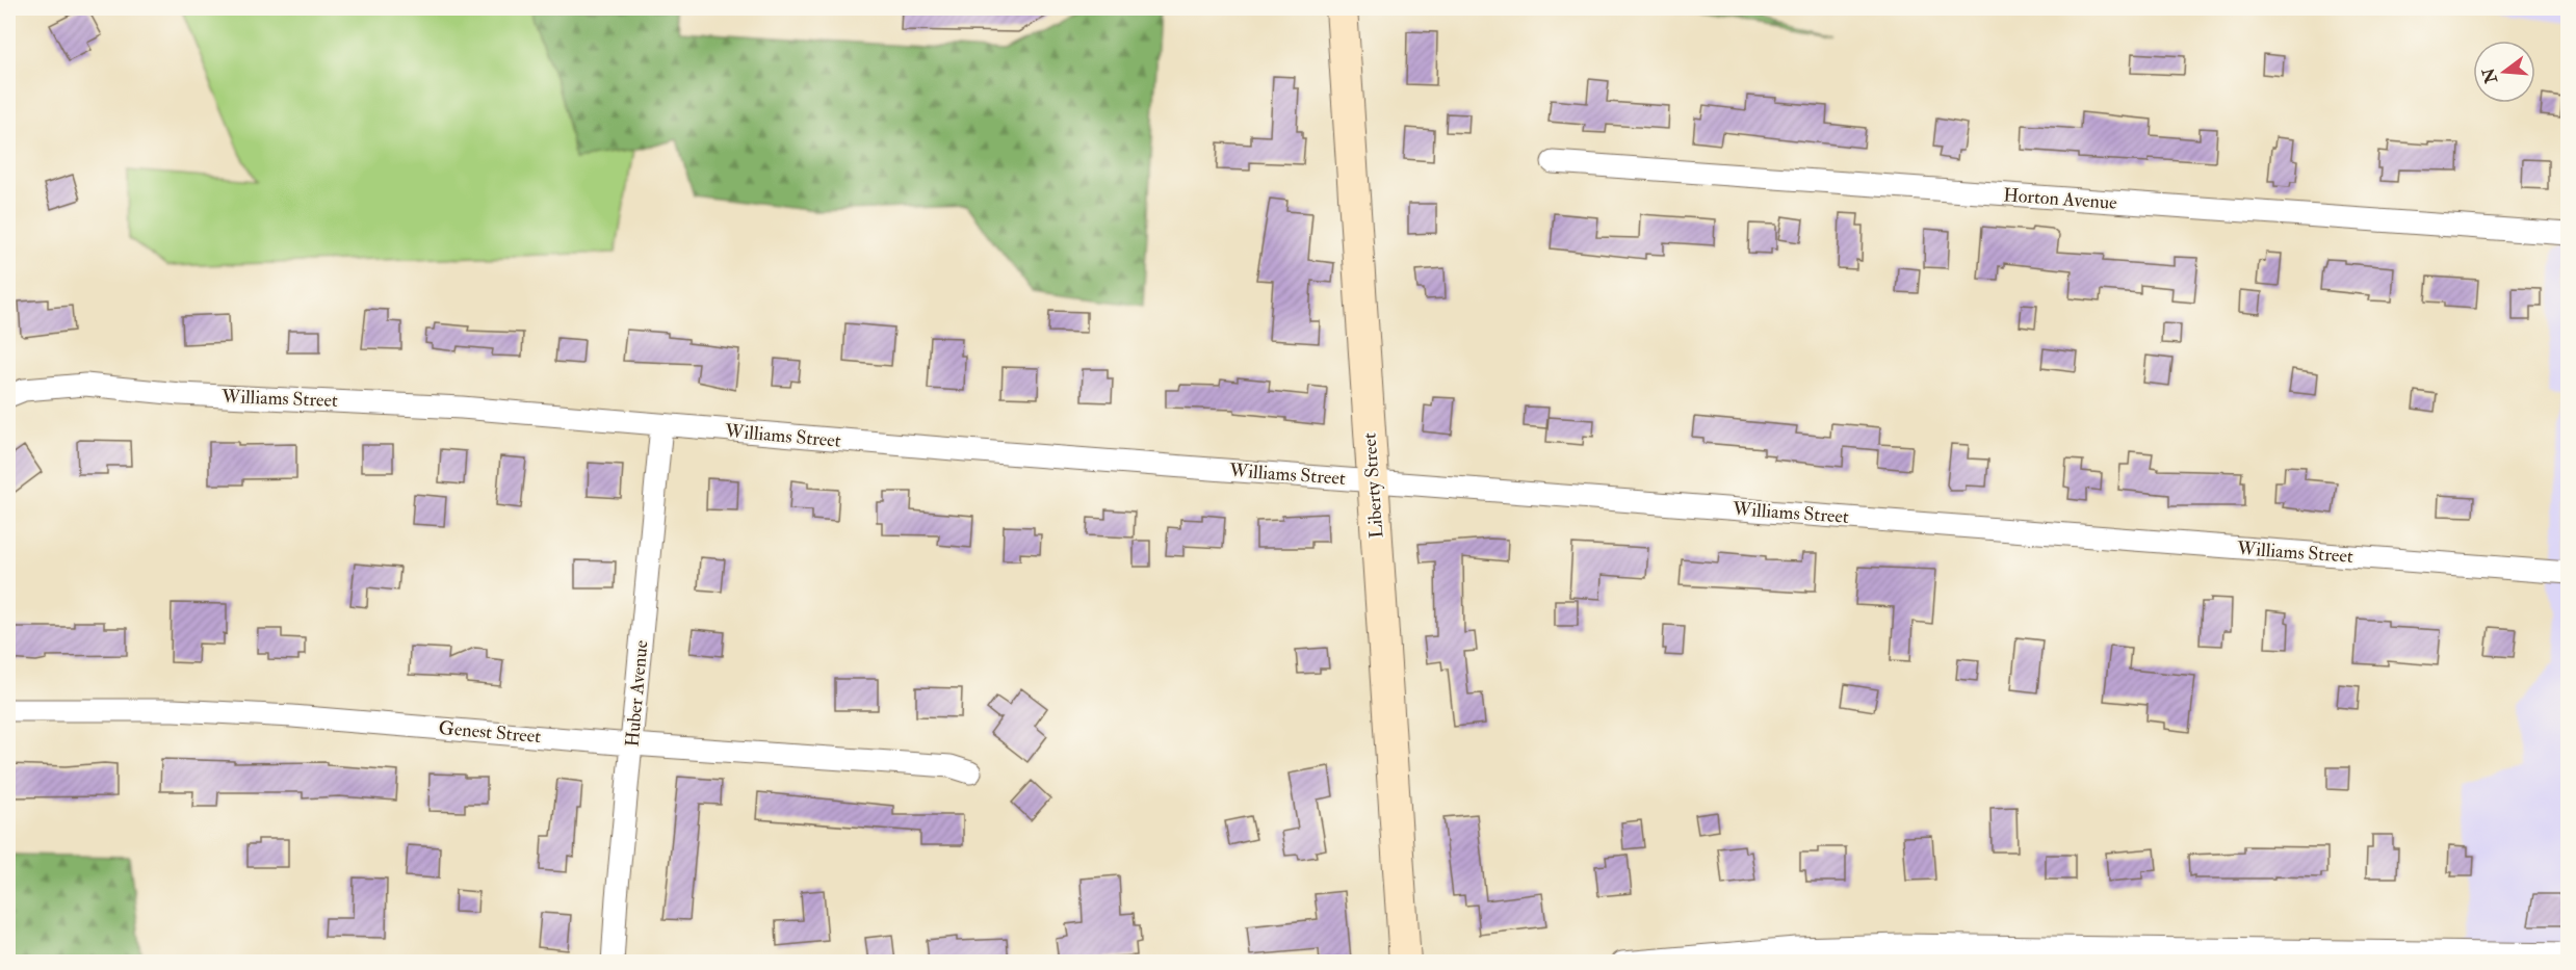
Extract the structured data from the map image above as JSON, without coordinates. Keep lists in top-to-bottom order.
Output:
{
  "streets": {
    "main road": ["Liberty Street"],
    "street": [
      "Horton Avenue",
      "Williams Street",
      "Huber Avenue",
      "Genest Street"
    ]
  },
  "crossings": [
    ["Williams Street", "Liberty Street"],
    ["Williams Street", "Huber Avenue"],
    ["Huber Avenue", "Genest Street"]
  ],
  "north": "left"
}
